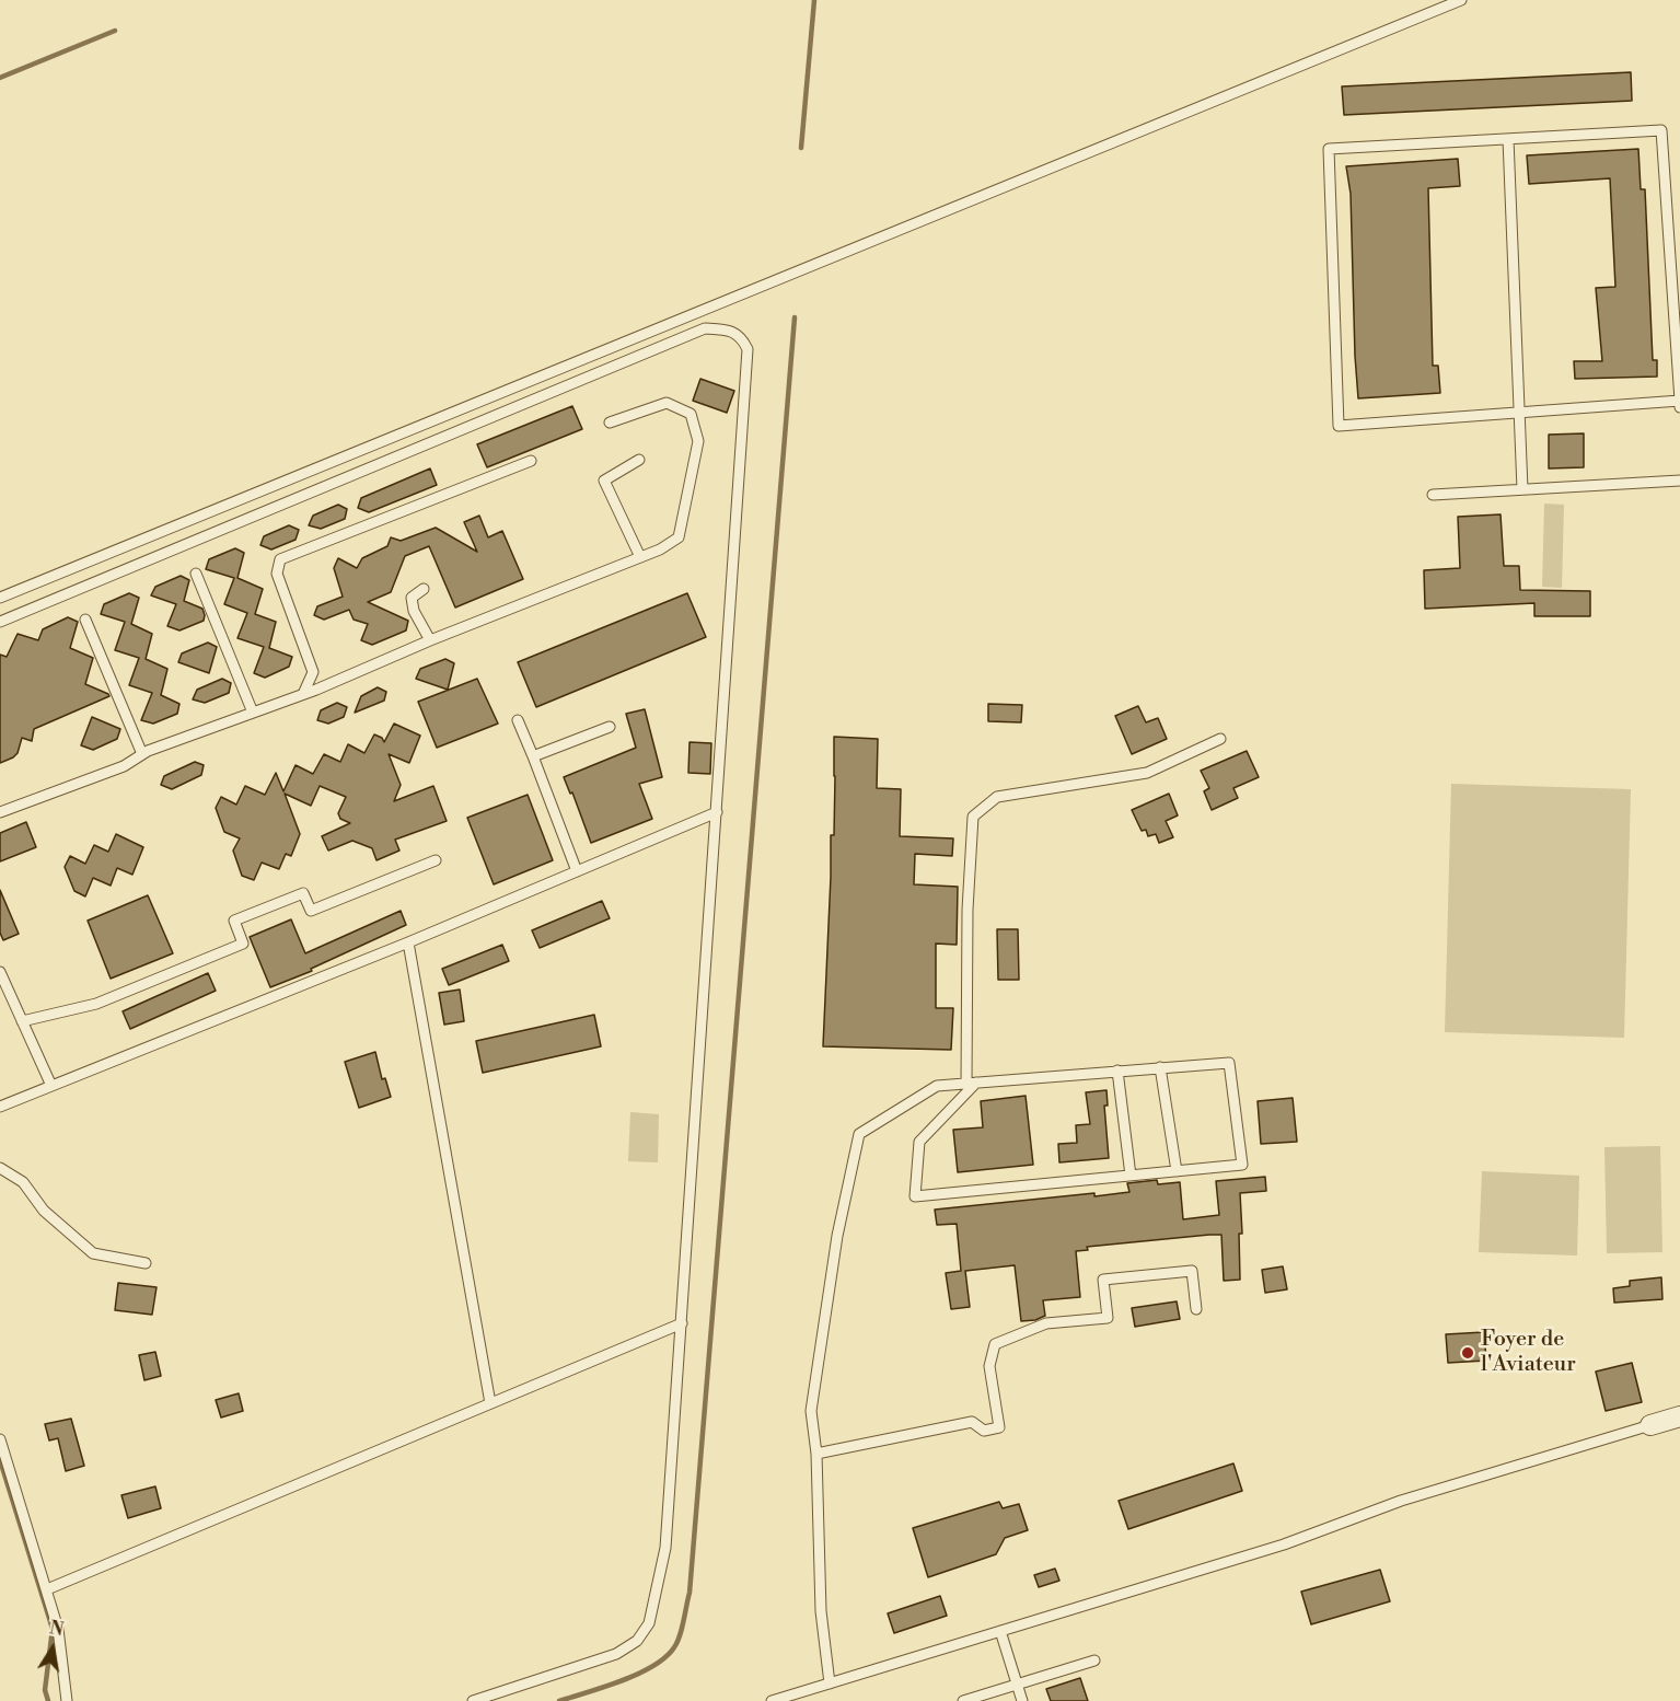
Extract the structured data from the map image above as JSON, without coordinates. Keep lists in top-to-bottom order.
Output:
{
  "places": ["Foyer de l'Aviateur"],
  "north": "top"
}
